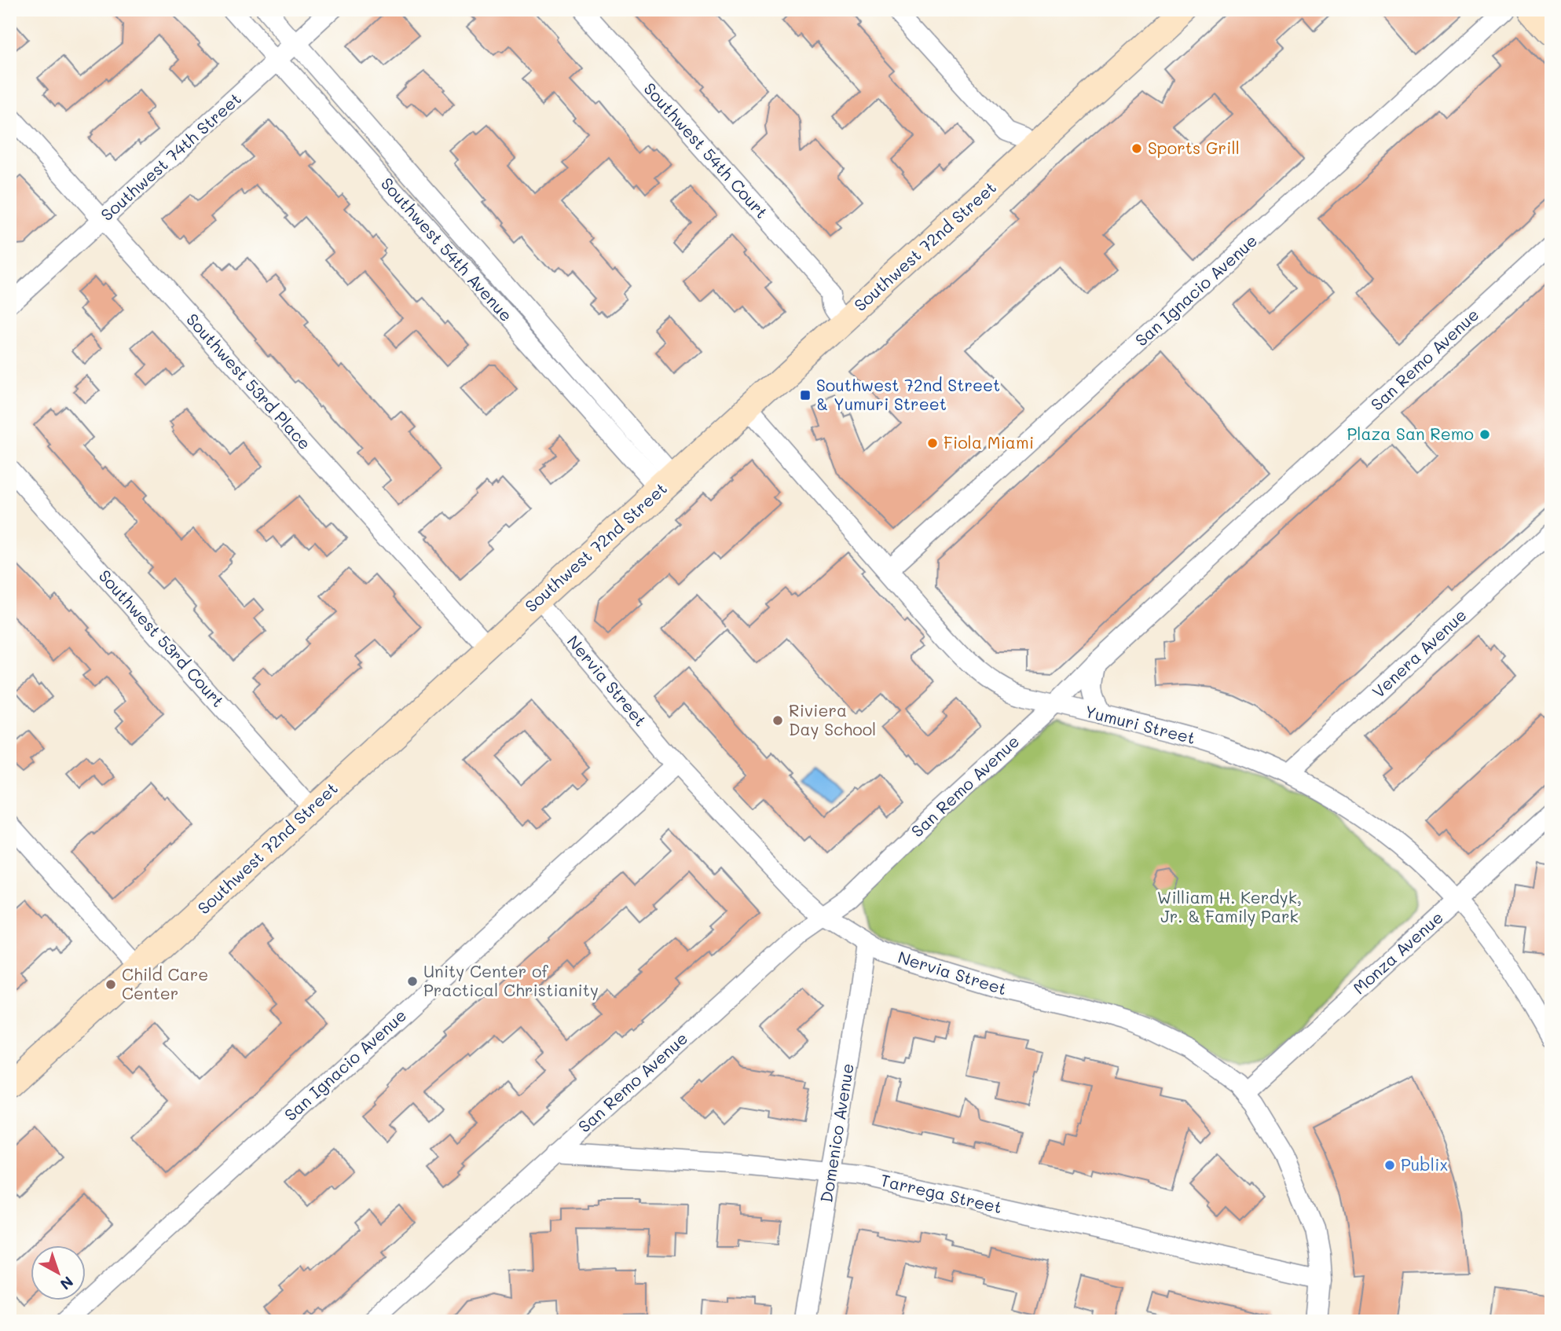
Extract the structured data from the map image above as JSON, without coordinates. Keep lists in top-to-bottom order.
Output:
{
  "streets": {
    "main road": ["Southwest 72nd Street"],
    "street": [
      "Southwest 54th Court",
      "Southwest 74th Street",
      "Southwest 54th Avenue",
      "San Ignacio Avenue",
      "San Remo Avenue",
      "Southwest 53rd Place",
      "Southwest 53rd Court",
      "Venera Avenue",
      "Nervia Street",
      "Yumuri Street",
      "Monza Avenue",
      "Domenico Avenue",
      "Tarrega Street"
    ]
  },
  "crossings": [
    ["Southwest 54th Court", "Southwest 72nd Street"],
    ["Southwest 74th Street", "Southwest 54th Avenue"],
    ["Southwest 74th Street", "Southwest 53rd Place"],
    ["Southwest 72nd Street", "Southwest 54th Avenue"],
    ["Southwest 72nd Street", "Southwest 53rd Place"],
    ["Southwest 72nd Street", "Southwest 53rd Court"],
    ["Southwest 72nd Street", "Nervia Street"],
    ["Southwest 72nd Street", "Yumuri Street"],
    ["San Ignacio Avenue", "Nervia Street"],
    ["San Ignacio Avenue", "Yumuri Street"],
    ["San Remo Avenue", "Nervia Street"],
    ["San Remo Avenue", "Yumuri Street"],
    ["San Remo Avenue", "Tarrega Street"],
    ["Venera Avenue", "Yumuri Street"],
    ["Nervia Street", "Monza Avenue"],
    ["Nervia Street", "Domenico Avenue"],
    ["Nervia Street", "Tarrega Street"],
    ["Yumuri Street", "Monza Avenue"],
    ["Domenico Avenue", "Tarrega Street"]
  ],
  "parks": ["William H. Kerdyk, Jr. & Family Park"],
  "places": {
    "other": [
      "Sports Grill",
      "Plaza San Remo",
      "Fiola Miami",
      "Riviera Day School",
      "Unity Center of Practical Christianity",
      "Child Care Center",
      "Publix"
    ],
    "transit": ["Southwest 72nd Street & Yumuri Street"]
  },
  "north": "bottom right"
}
